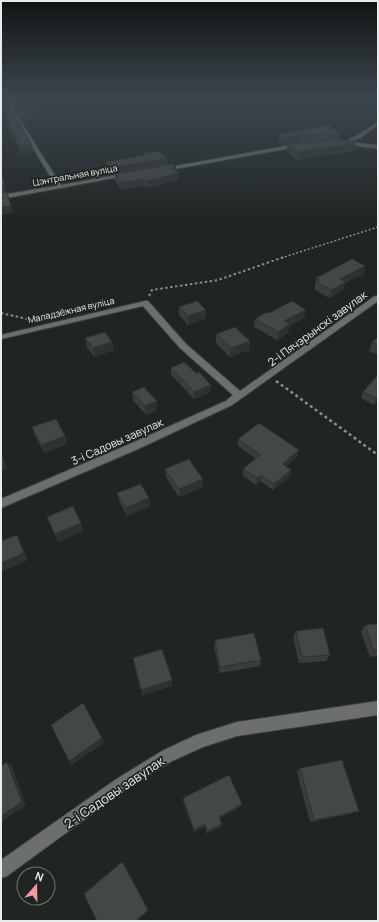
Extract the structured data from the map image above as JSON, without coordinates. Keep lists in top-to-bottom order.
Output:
{
  "streets": {
    "street": [
      "Цэнтральная вуліца",
      "Маладзёжная вуліца",
      "2-і Пячэрынскі завулак",
      "3-і Садовы завулак",
      "2-і Садовы завулак"
    ]
  },
  "crossings": [
    ["2-і Пячэрынскі завулак", "3-і Садовы завулак"]
  ],
  "north": "top"
}
